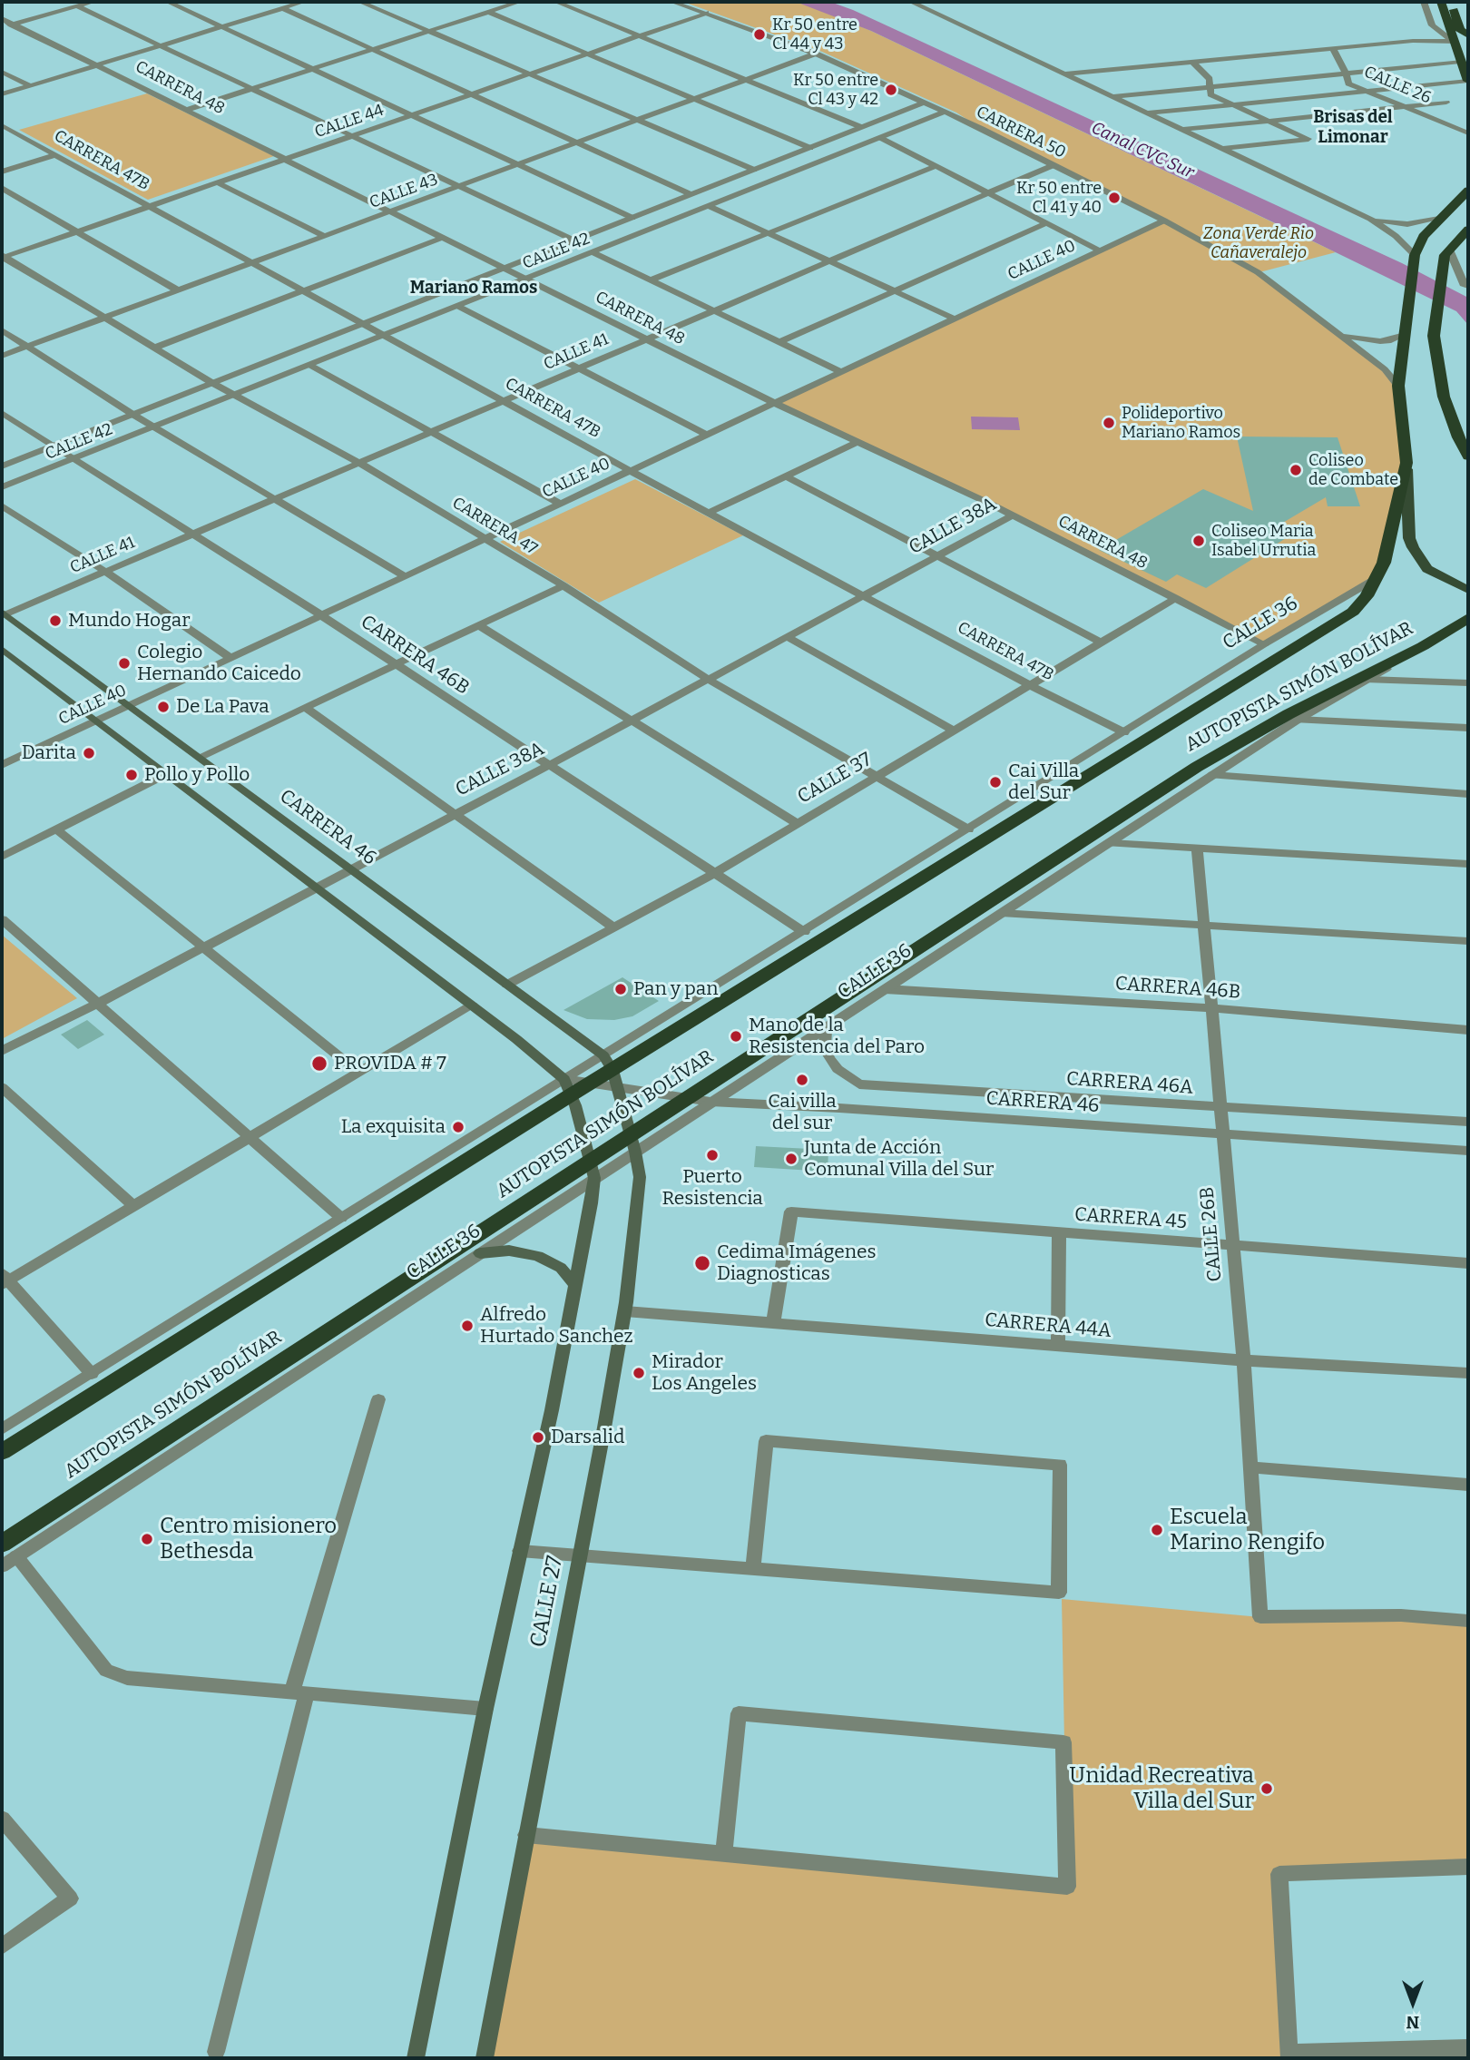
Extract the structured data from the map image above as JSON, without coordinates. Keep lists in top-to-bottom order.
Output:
{
  "streets": {
    "highway": ["CALLE 36", "AUTOPISTA SIMÓN BOLÍVAR"],
    "main road": ["CARRERA 46", "CALLE 27"],
    "street": [
      "CALLE 26",
      "CARRERA 48",
      "CALLE 44",
      "CARRERA 50",
      "CARRERA 47B",
      "CALLE 43",
      "CALLE 42",
      "CALLE 40",
      "CALLE 41",
      "CARRERA 47",
      "CALLE 38A",
      "CARRERA 46B",
      "CALLE 37",
      "CARRERA 46A",
      "CARRERA 45",
      "CALLE 26B",
      "CARRERA 44A"
    ]
  },
  "crossings": [
    ["CARRERA 48", "CALLE 44"],
    ["CARRERA 48", "CALLE 43"],
    ["CARRERA 48", "CALLE 42"],
    ["CARRERA 48", "CALLE 40"],
    ["CARRERA 48", "CALLE 41"],
    ["CARRERA 48", "CALLE 38A"],
    ["CARRERA 48", "CALLE 36"],
    ["CARRERA 48", "CALLE 37"],
    ["CALLE 44", "CARRERA 50"],
    ["CALLE 44", "CARRERA 47B"],
    ["CALLE 44", "CARRERA 47"],
    ["CARRERA 50", "CALLE 43"],
    ["CARRERA 50", "CALLE 42"],
    ["CARRERA 50", "CALLE 40"],
    ["CARRERA 50", "CALLE 41"],
    ["CARRERA 50", "AUTOPISTA SIMÓN BOLÍVAR"],
    ["CARRERA 47B", "CALLE 43"],
    ["CARRERA 47B", "CALLE 42"],
    ["CARRERA 47B", "CALLE 40"],
    ["CARRERA 47B", "CALLE 41"],
    ["CARRERA 47B", "CALLE 38A"],
    ["CARRERA 47B", "CALLE 36"],
    ["CARRERA 47B", "CALLE 37"],
    ["CALLE 43", "CARRERA 47"],
    ["CALLE 42", "CARRERA 47"],
    ["CALLE 42", "CARRERA 46B"],
    ["CALLE 40", "CARRERA 47"],
    ["CALLE 40", "CARRERA 46B"],
    ["CALLE 40", "CARRERA 46"],
    ["CALLE 41", "CARRERA 47"],
    ["CALLE 41", "CARRERA 46B"],
    ["CALLE 41", "CARRERA 46"],
    ["CARRERA 47", "CALLE 38A"],
    ["CARRERA 47", "CALLE 36"],
    ["CARRERA 47", "CALLE 37"],
    ["CALLE 38A", "CARRERA 46B"],
    ["CALLE 38A", "CARRERA 46"],
    ["CALLE 36", "CARRERA 46B"],
    ["CALLE 36", "AUTOPISTA SIMÓN BOLÍVAR"],
    ["CALLE 36", "CARRERA 46"],
    ["CALLE 36", "CARRERA 46A"],
    ["CALLE 36", "CALLE 27"],
    ["CARRERA 46B", "CALLE 37"],
    ["CARRERA 46B", "CALLE 26B"],
    ["AUTOPISTA SIMÓN BOLÍVAR", "CARRERA 46"],
    ["AUTOPISTA SIMÓN BOLÍVAR", "CALLE 27"],
    ["CALLE 37", "CARRERA 46"],
    ["CARRERA 46", "CALLE 26B"],
    ["CARRERA 46A", "CALLE 26B"],
    ["CARRERA 45", "CALLE 26B"],
    ["CARRERA 45", "CARRERA 44A"],
    ["CALLE 26B", "CARRERA 44A"],
    ["CARRERA 44A", "CALLE 27"]
  ],
  "districts": ["Brisas del Limonar", "Mariano Ramos"],
  "water": ["Canal CVC Sur"],
  "parks": ["Zona Verde Rio Cañaveralejo"],
  "places": [
    "Kr 50 entre Cl 44 y 43",
    "Kr 50 entre Cl 43 y 42",
    "Kr 50 entre Cl 41 y 40",
    "Polideportivo Mariano Ramos",
    "Coliseo de Combate",
    "Coliseo Maria Isabel Urrutia",
    "Mundo Hogar",
    "Colegio Hernando Caicedo",
    "De La Pava",
    "Darita",
    "Pollo y Pollo",
    "Cai Villa del Sur",
    "Pan y pan",
    "Mano de la Resistencia del Paro",
    "PROVIDA # 7",
    "Cai villa del sur",
    "La exquisita",
    "Puerto Resistencia",
    "Junta de Acción Comunal Villa del Sur",
    "Cedima Imágenes Diagnosticas",
    "Alfredo Hurtado Sanchez",
    "Mirador Los Angeles",
    "Darsalid",
    "Escuela Marino Rengifo",
    "Centro misionero Bethesda",
    "Unidad Recreativa Villa del Sur"
  ],
  "north": "bottom"
}
